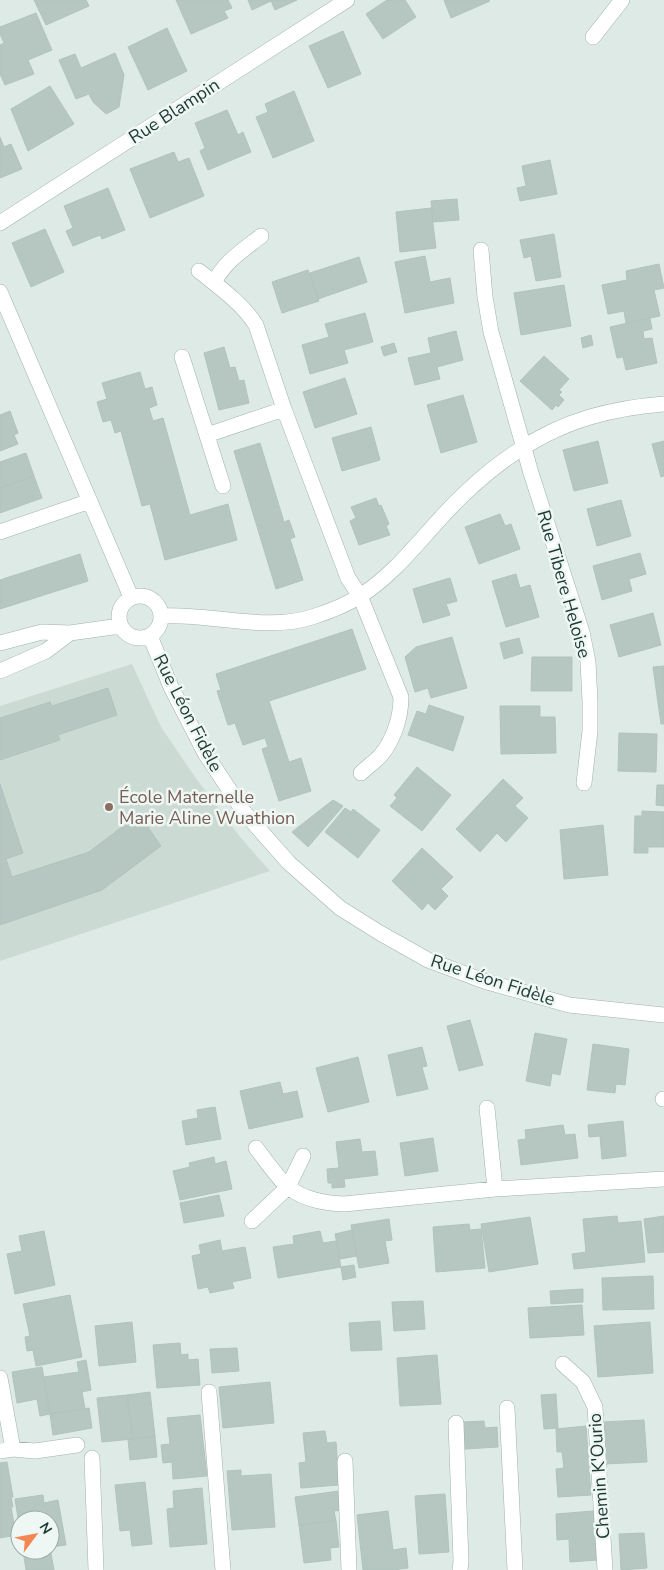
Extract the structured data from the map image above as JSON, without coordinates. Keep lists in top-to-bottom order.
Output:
{
  "streets": {
    "street": [
      "Rue Blampin",
      "Rue Tibere Heloise",
      "Rue Léon Fidèle",
      "Chemin K'Ourio"
    ]
  },
  "places": ["École Maternelle Marie Aline Wuathion"],
  "north": "top right"
}
